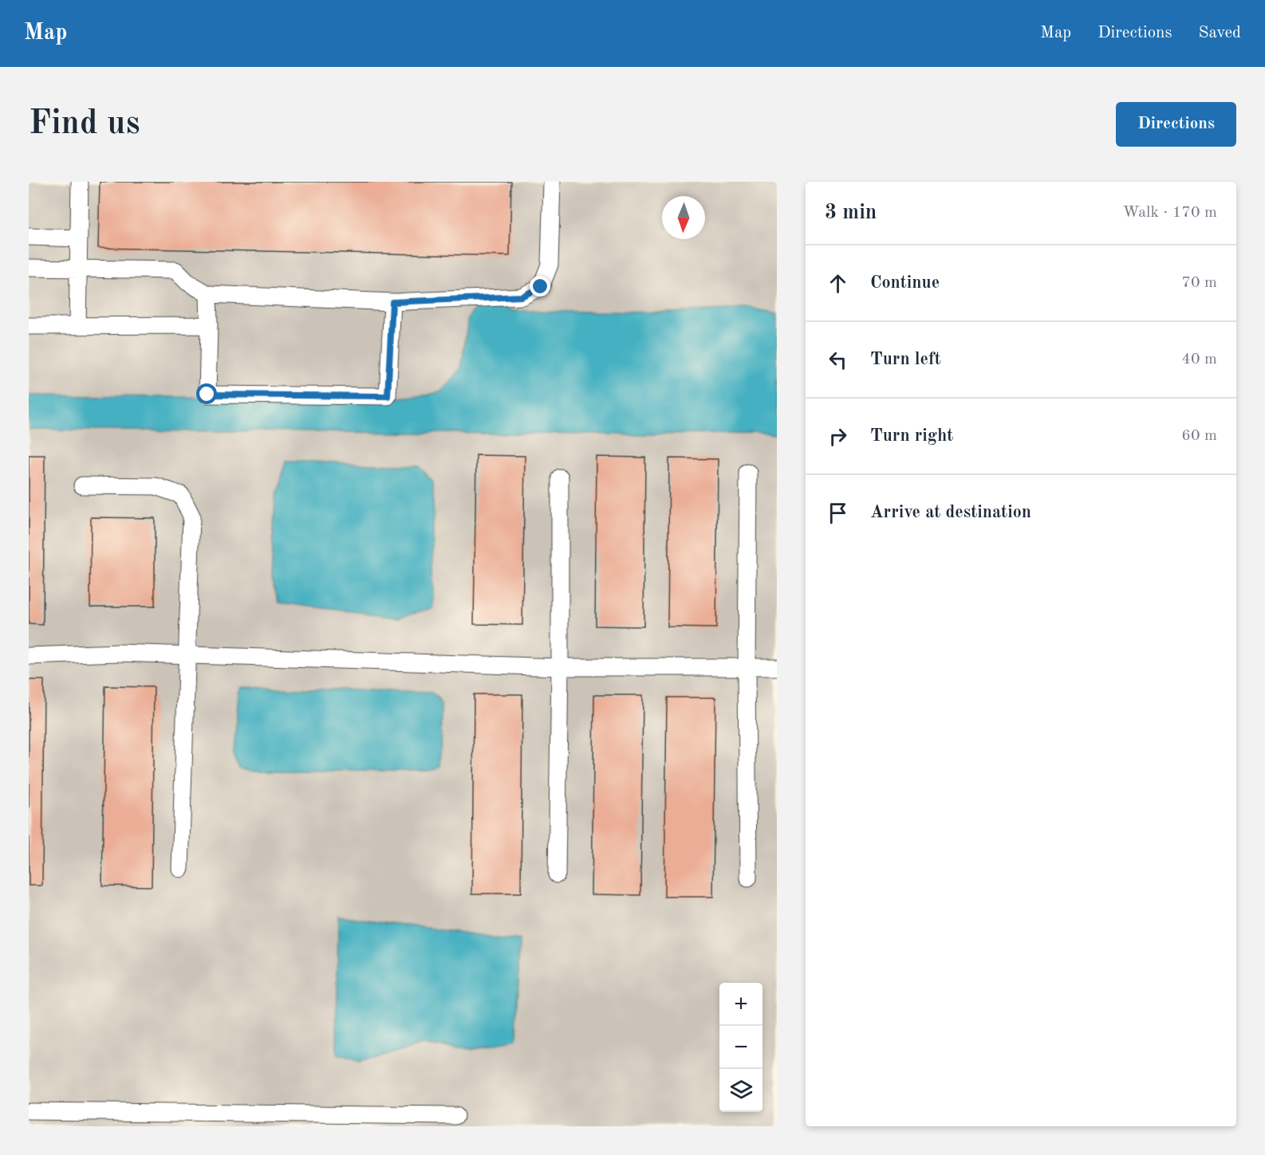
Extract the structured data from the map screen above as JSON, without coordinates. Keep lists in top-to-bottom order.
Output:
{
  "north": "bottom",
  "page": {
    "header": "Map",
    "nav": ["Map", "Directions", "Saved"],
    "buttons": "Directions",
    "title": "Find us",
    "heading": ["3 min", "Walk · 170 m"],
    "list": [
      ["Continue", "70 m"],
      ["Turn left", "40 m"],
      ["Turn right", "60 m"],
      "Arrive at destination"
    ],
    "map_buttons": ["+", "−"]
  }
}
